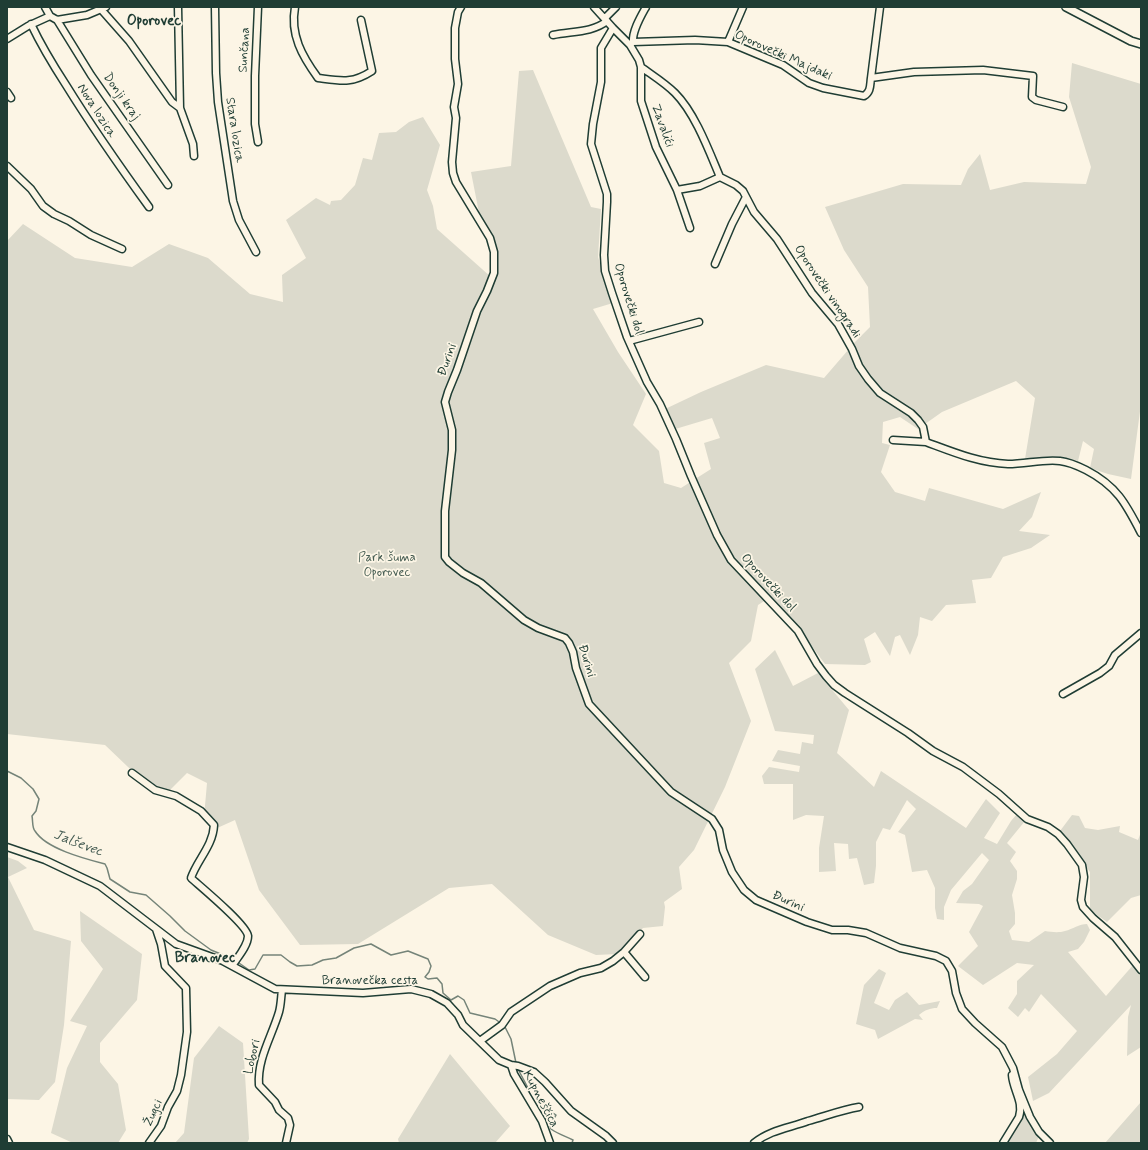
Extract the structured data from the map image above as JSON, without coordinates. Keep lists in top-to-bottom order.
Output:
{
  "streets": {
    "street": [
      "Sunčana",
      "Oporovečki Majdaki",
      "Donji kraj",
      "Nova lozica",
      "Zavalići",
      "Stara lozica",
      "Oporovečki vinogradi",
      "Oporovečki dol",
      "Đurini",
      "Branovečka cesta",
      "Lobori",
      "Kupneščica",
      "Žugci"
    ]
  },
  "crossings": [
    ["Branovečka cesta", "Lobori"],
    ["Branovečka cesta", "Kupneščica"],
    ["Branovečka cesta", "Žugci"]
  ],
  "districts": ["Oporovec", "Branovec"],
  "water": ["Jalševec"],
  "parks": ["Park šuma Oporovec"]
}
